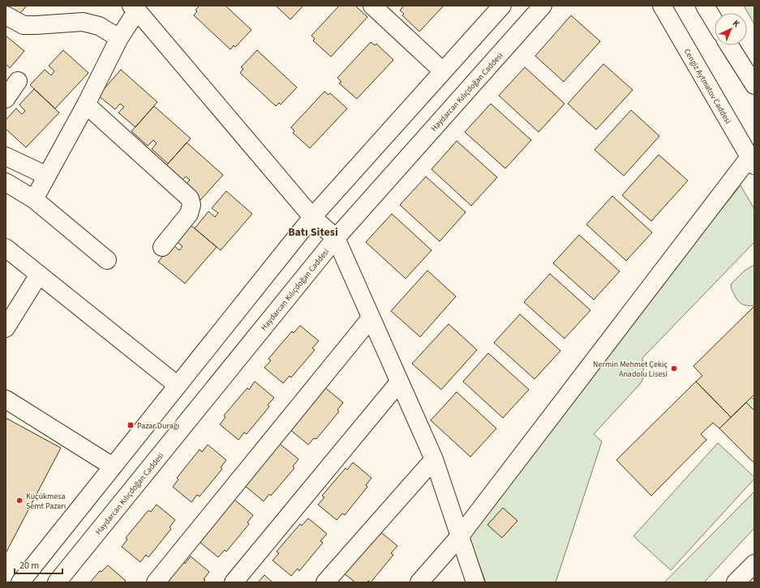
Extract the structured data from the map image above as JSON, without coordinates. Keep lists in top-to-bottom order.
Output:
{
  "streets": {
    "street": ["Cengiz Aytmatov Caddesi", "Haydarcan Kılıçdoğan Caddesi"]
  },
  "districts": ["Batı Sitesi"],
  "places": {
    "other": ["Nermin Mehmet Çekiç Anadolu Lisesi", "Küçükmesa Semt Pazarı"],
    "transit": ["Pazar Durağı"]
  },
  "scale_bar": "20 m",
  "north": "top right"
}
